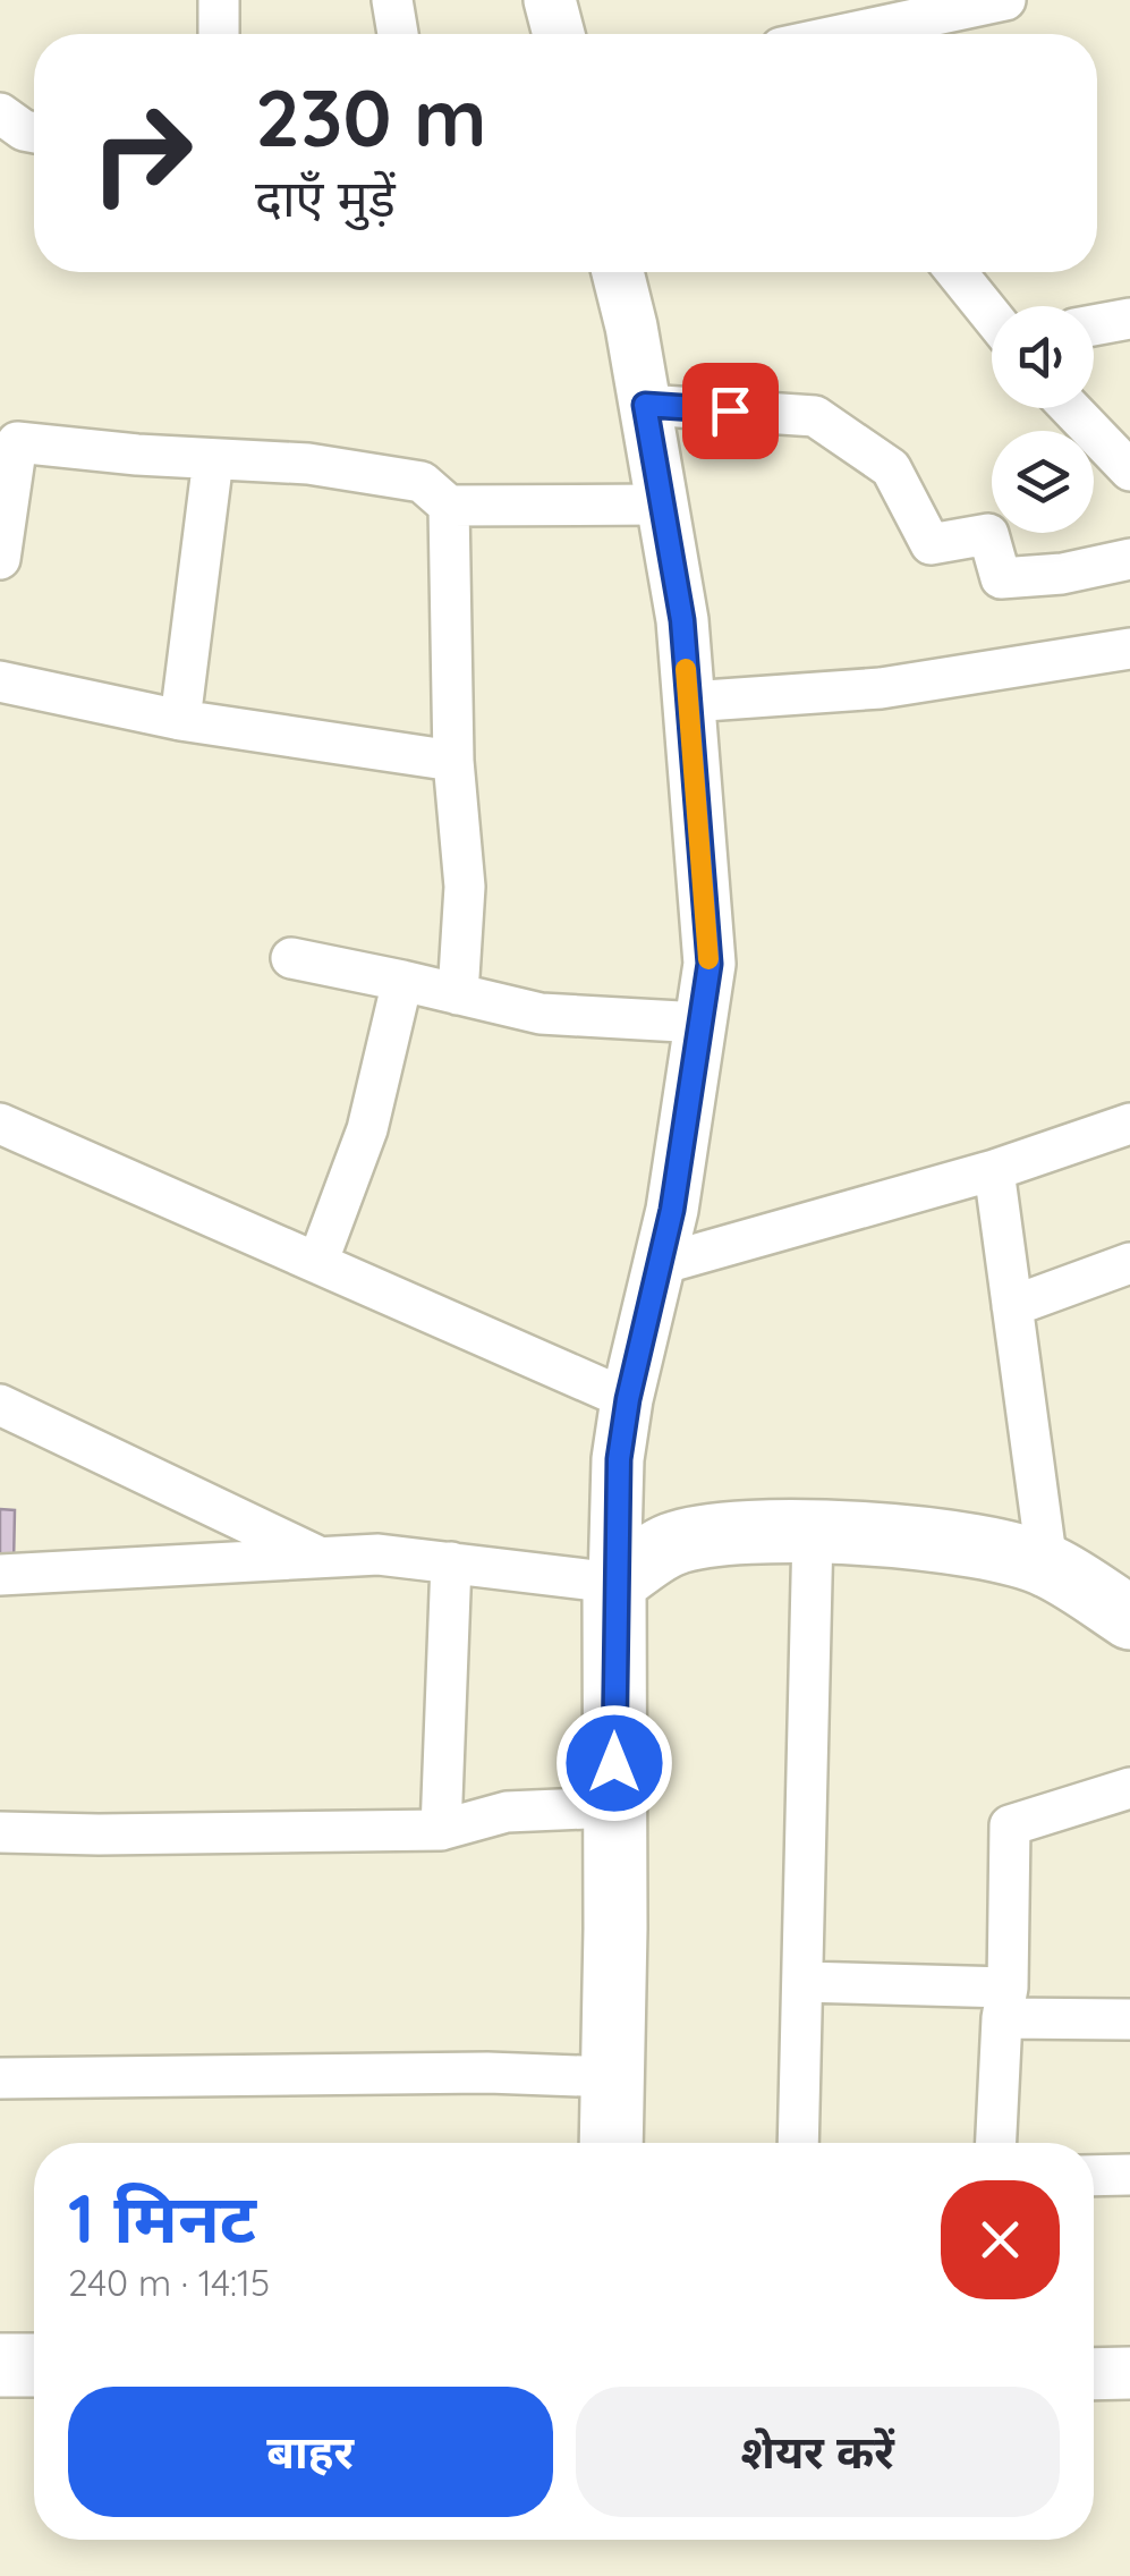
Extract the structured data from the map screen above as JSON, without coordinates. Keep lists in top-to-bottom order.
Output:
{
  "page": {
    "turn": ["230 m", "दाएँ मुड़ें"],
    "heading": ["1 मिनट", "240 m · 14:15"],
    "buttons": ["बाहर", "शेयर करें"]
  }
}
